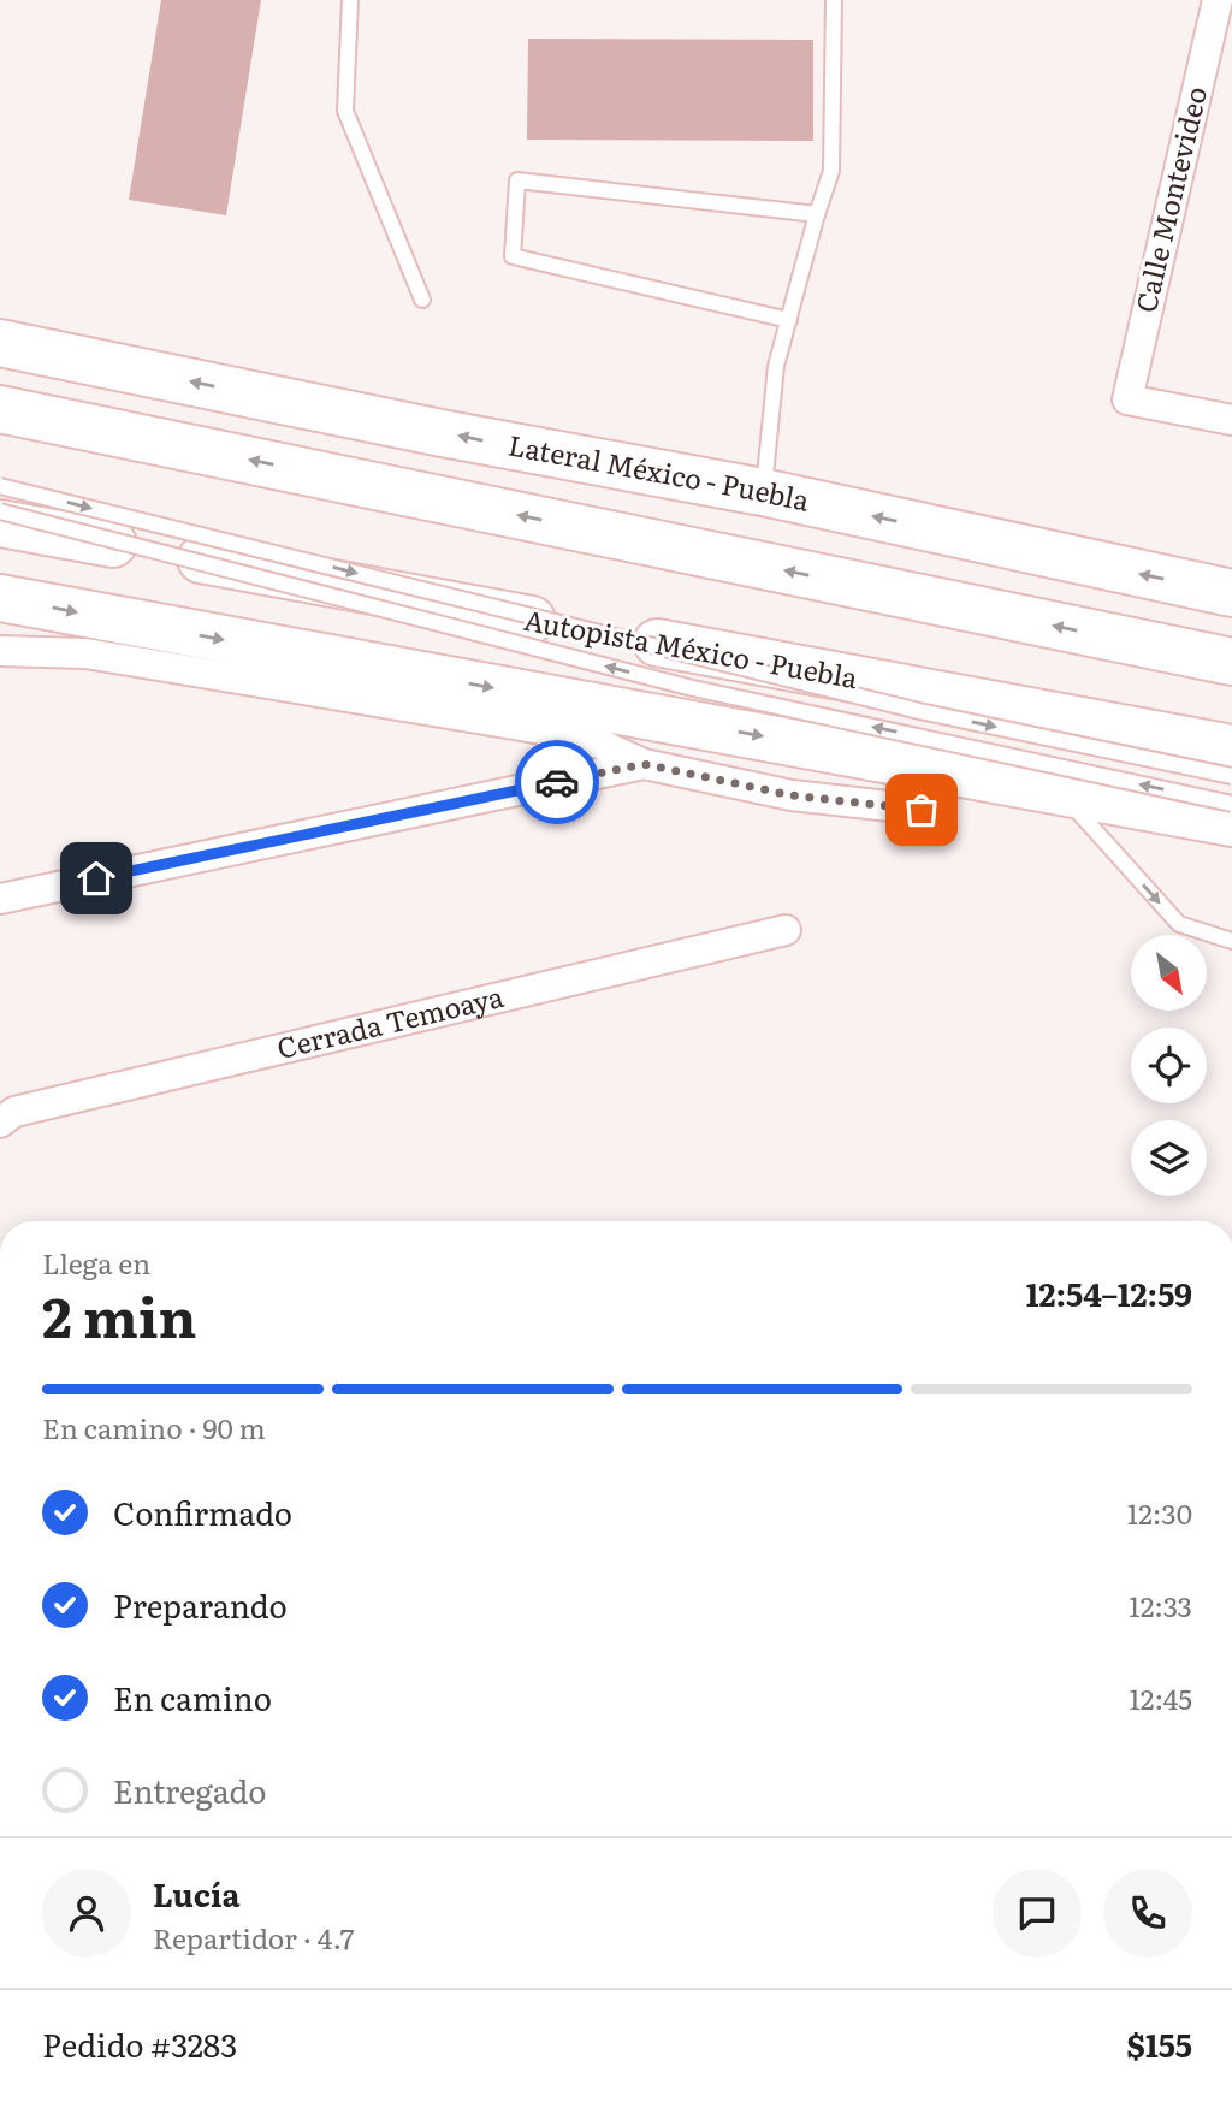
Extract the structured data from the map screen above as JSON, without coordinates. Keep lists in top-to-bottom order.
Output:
{
  "streets": {
    "highway": ["Lateral México - Puebla", "Autopista México - Puebla"],
    "street": ["Calle Montevideo", "Cerrada Temoaya"]
  },
  "north": "bottom right",
  "page": {
    "heading": ["2 min", "Llega en", "12:54–12:59"],
    "panel": [
      "Lucía",
      "Repartidor · 4.7",
      "Pedido #3283",
      "$155"
    ],
    "bar": "En camino · 90 m",
    "list": [
      ["Confirmado", "12:30"],
      ["Preparando", "12:33"],
      ["En camino", "12:45"],
      "Entregado"
    ]
  }
}
